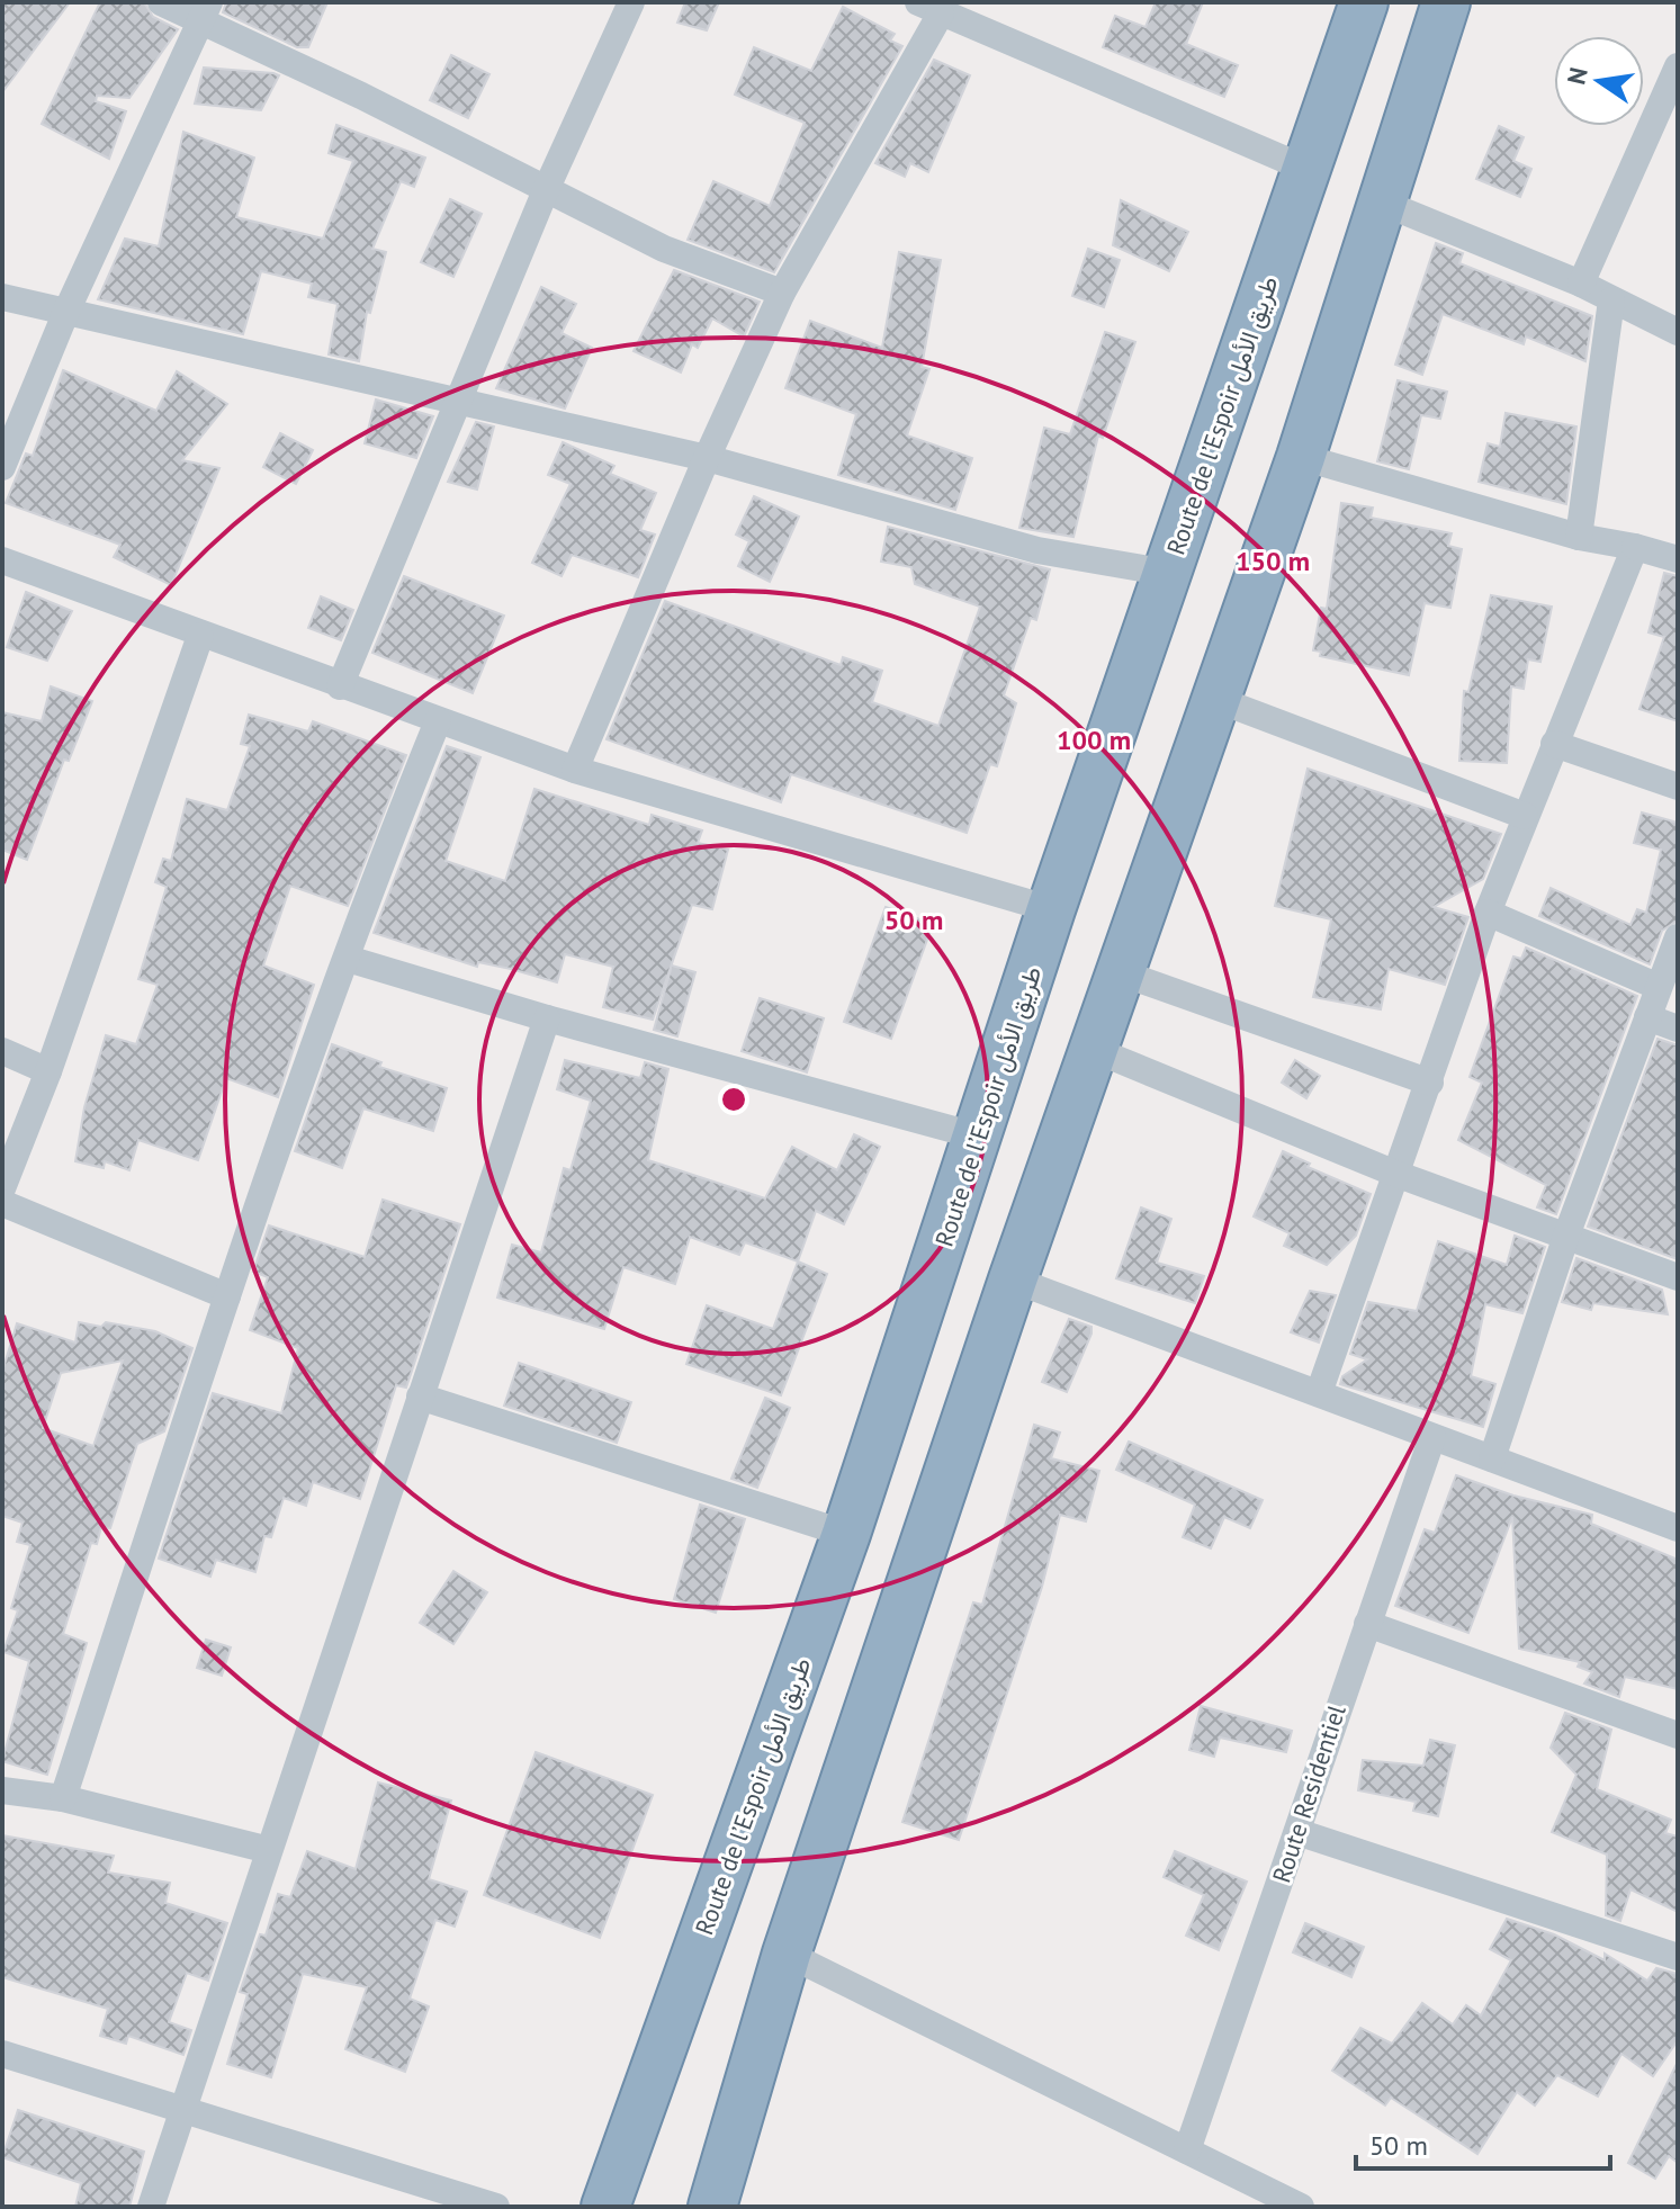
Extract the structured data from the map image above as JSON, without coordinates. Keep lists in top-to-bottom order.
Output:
{
  "streets": {
    "highway": ["Route de l’Espoir طريق الأمل"],
    "street": ["Route Residentiel"]
  },
  "scale_bar": "50 m",
  "north": "left",
  "rings": ["150 m", "100 m", "50 m"]
}
